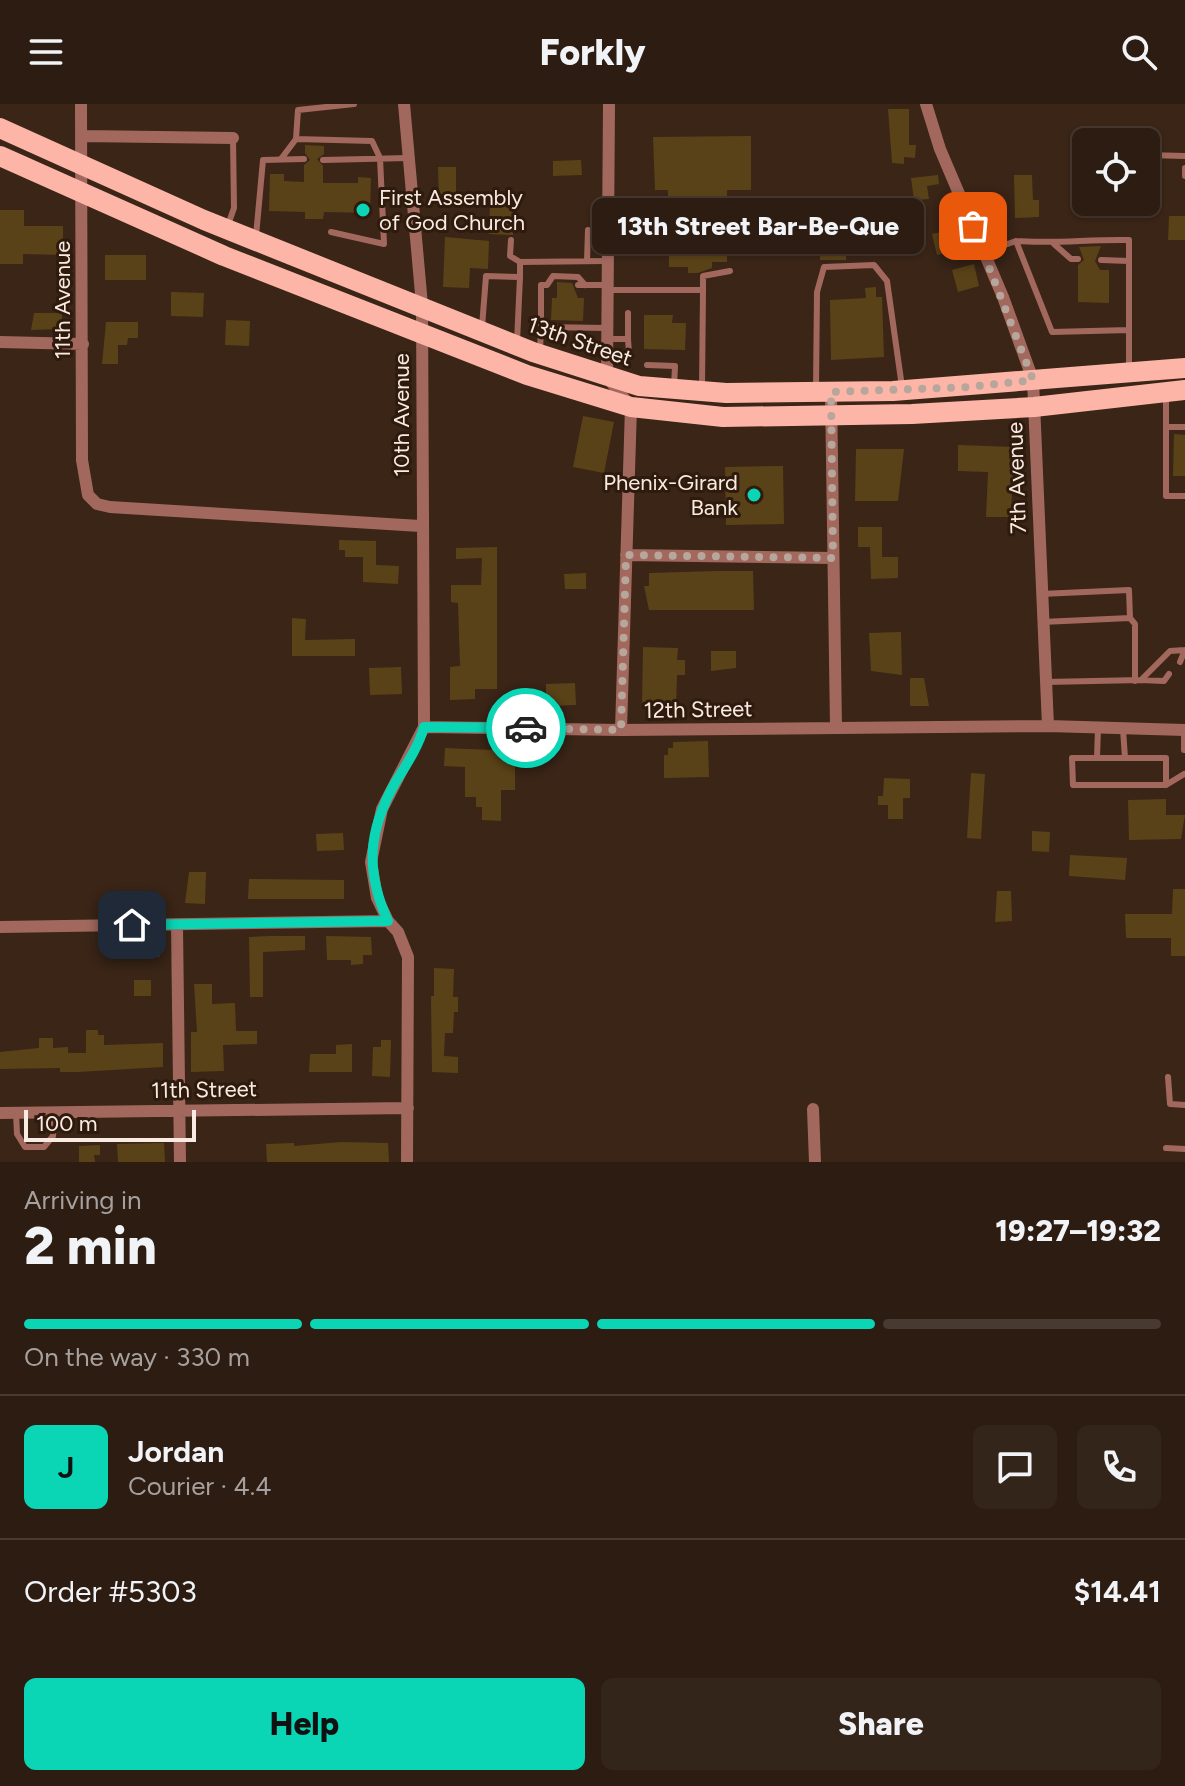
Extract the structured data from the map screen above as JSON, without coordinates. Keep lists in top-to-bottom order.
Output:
{
  "streets": {
    "main road": ["13th Street"],
    "street": [
      "11th Avenue",
      "10th Avenue",
      "7th Avenue",
      "12th Street",
      "11th Street"
    ]
  },
  "crossings": [
    ["11th Avenue", "13th Street"],
    ["11th Avenue", "10th Avenue"],
    ["13th Street", "10th Avenue"],
    ["13th Street", "7th Avenue"],
    ["10th Avenue", "12th Street"],
    ["7th Avenue", "12th Street"]
  ],
  "places": ["First Assembly of God Church", "13th Street Bar-Be-Que", "Phenix-Girard Bank"],
  "scale_bar": "100 m",
  "page": {
    "header": "Forkly",
    "bubble": "13th Street Bar-Be-Que",
    "scale": "100 m",
    "heading": ["2 min", "Arriving in", "19:27–19:32"],
    "panel": [
      "Jordan",
      "Courier · 4.4",
      "Order #5303",
      "$14.41"
    ],
    "bar": "On the way · 330 m",
    "round": "J",
    "buttons": ["Help", "Share"]
  }
}
